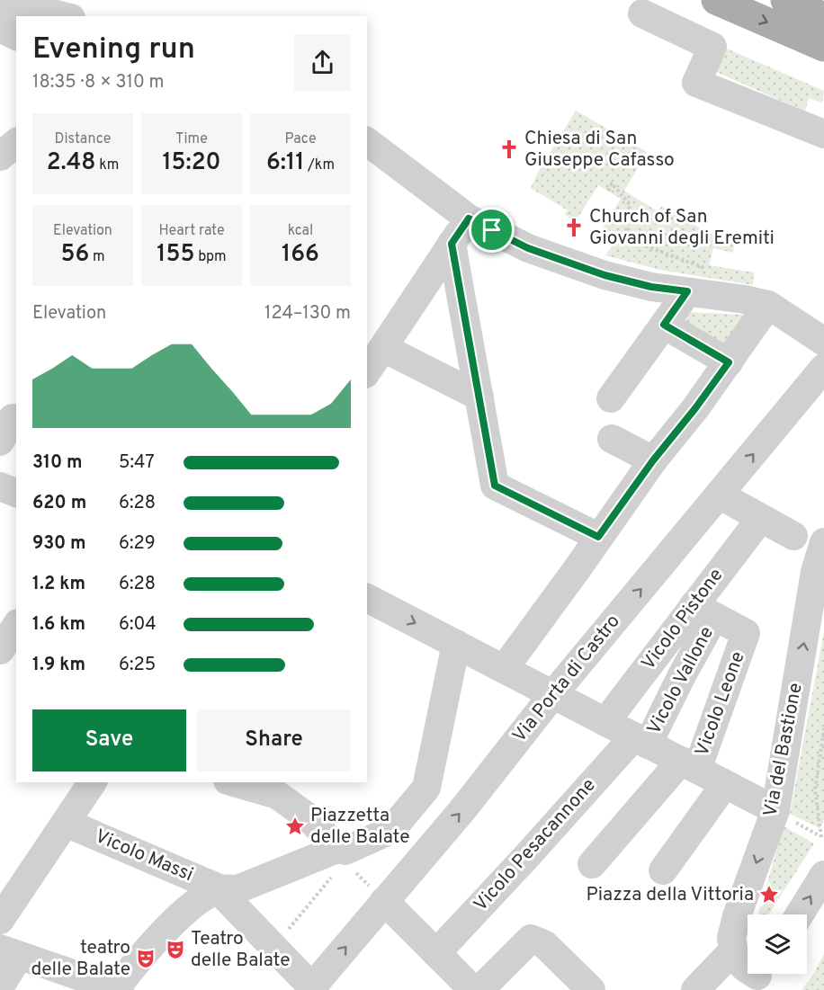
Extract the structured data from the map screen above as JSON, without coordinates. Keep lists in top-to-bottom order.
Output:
{
  "streets": {
    "street": [
      "Vicolo Pistone",
      "Via Porta di Castro",
      "Vicolo Vallone",
      "Vicolo Leone",
      "Via del Bastione",
      "Vicolo Pesacannone",
      "Vicolo Massi"
    ]
  },
  "crossings": [
    ["Vicolo Pistone", "Vicolo Vallone"],
    ["Vicolo Pistone", "Vicolo Leone"],
    ["Vicolo Vallone", "Vicolo Leone"],
    ["Vicolo Vallone", "Vicolo Pesacannone"]
  ],
  "places": {
    "church": ["Chiesa di San Giuseppe Cafasso", "Church of San Giovanni degli Eremiti"],
    "place": ["Piazzetta delle Balate", "Piazza della Vittoria"],
    "theatre": ["Teatro delle Balate", "teatro delle Balate"]
  },
  "page": {
    "heading": ["Evening run", "18:35 · 8 × 310 m"],
    "stats": [
      ["Distance", "2.48 km"],
      ["Time", "15:20"],
      ["Pace", "6:11 /km"],
      ["Elevation", "56 m"],
      ["Heart rate", "155 bpm"],
      ["kcal", "166"]
    ],
    "chart": ["Elevation", "124–130 m"],
    "list": [
      {
        "name": "310 m",
        "note": "5:47"
      },
      {
        "name": "620 m",
        "note": "6:28"
      },
      {
        "name": "930 m",
        "note": "6:29"
      },
      {
        "name": "1.2 km",
        "note": "6:28"
      },
      {
        "name": "1.6 km",
        "note": "6:04"
      },
      {
        "name": "1.9 km",
        "note": "6:25"
      }
    ],
    "buttons": ["Save", "Share"]
  }
}
